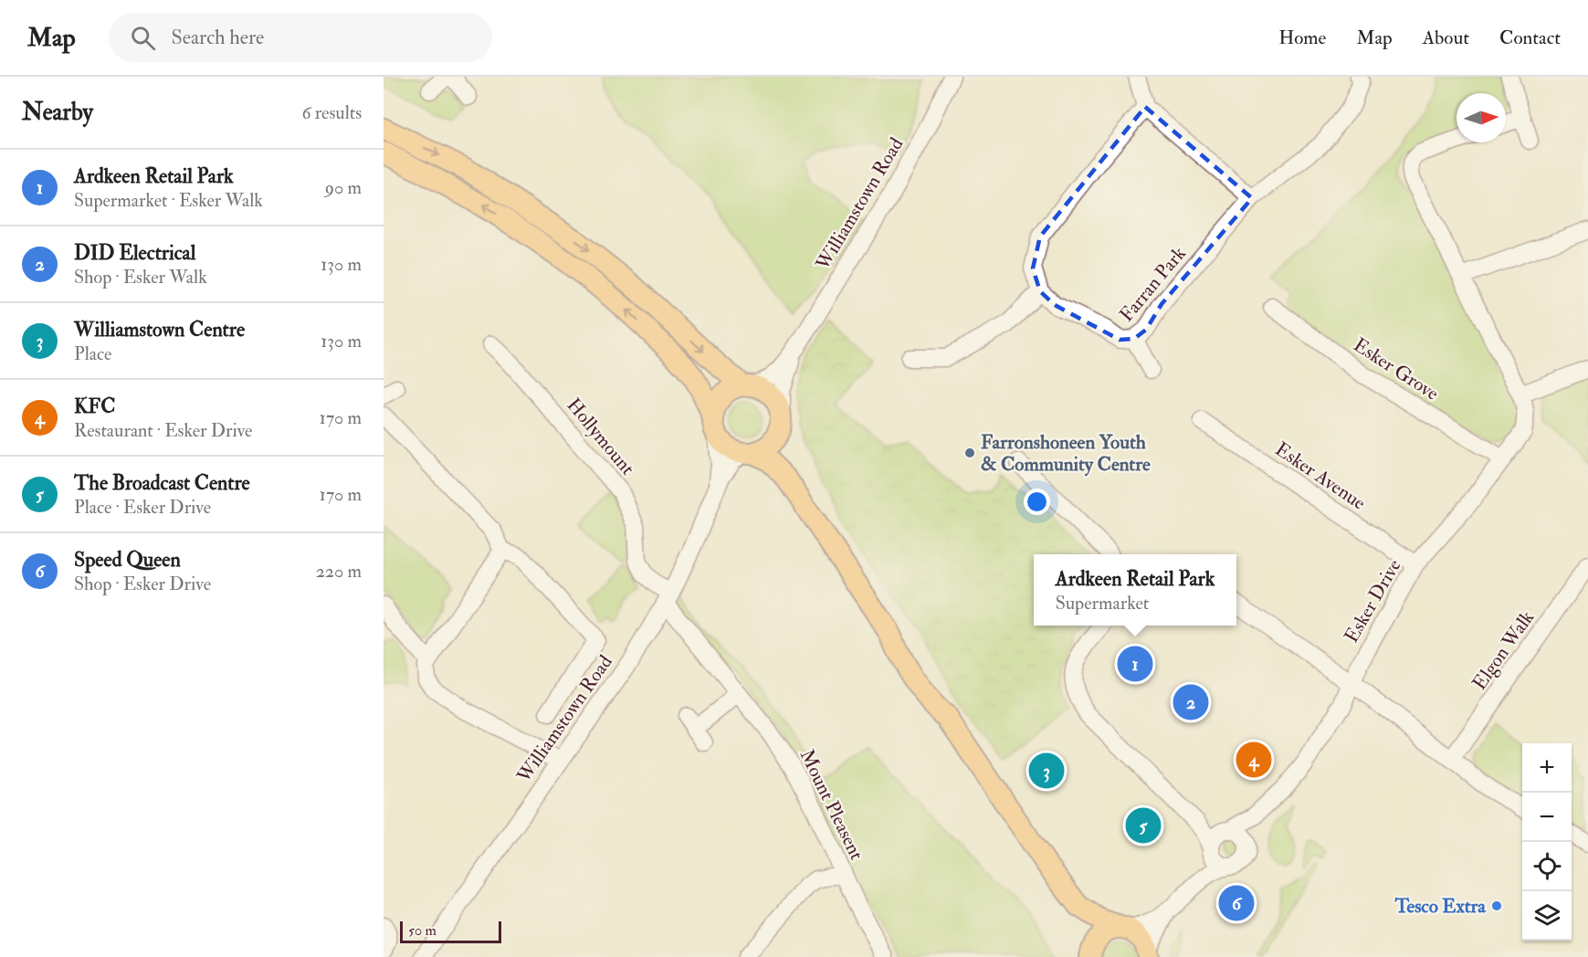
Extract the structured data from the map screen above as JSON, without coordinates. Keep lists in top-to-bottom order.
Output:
{
  "streets": {
    "street": [
      "Williamstown Road",
      "Farran Park",
      "Esker Grove",
      "Hollymount",
      "Esker Avenue",
      "Esker Drive",
      "Elgon Walk",
      "Mount Pleasent"
    ]
  },
  "crossings": [
    ["Williamstown Road", "Hollymount"],
    ["Williamstown Road", "Mount Pleasent"],
    ["Esker Grove", "Esker Drive"],
    ["Hollymount", "Mount Pleasent"],
    ["Esker Avenue", "Esker Drive"]
  ],
  "places": ["Farronshoneen Youth & Community Centre", "Tesco Extra"],
  "scale_bar": "50 m",
  "north": "right",
  "page": {
    "header": "Map",
    "search": "Search here",
    "nav": [
      "Home",
      "Map",
      "About",
      "Contact"
    ],
    "heading": ["Nearby", "6 results"],
    "list": [
      {
        "mark": "1",
        "name": "Ardkeen Retail Park",
        "note": "Supermarket · Esker Walk",
        "value": "90 m"
      },
      {
        "mark": "2",
        "name": "DID Electrical",
        "note": "Shop · Esker Walk",
        "value": "130 m"
      },
      {
        "mark": "3",
        "name": "Williamstown Centre",
        "note": "Place",
        "value": "130 m"
      },
      {
        "mark": "4",
        "name": "KFC",
        "note": "Restaurant · Esker Drive",
        "value": "170 m"
      },
      {
        "mark": "5",
        "name": "The Broadcast Centre",
        "note": "Place · Esker Drive",
        "value": "170 m"
      },
      {
        "mark": "6",
        "name": "Speed Queen",
        "note": "Shop · Esker Drive",
        "value": "220 m"
      }
    ],
    "popup": ["Ardkeen Retail Park", "Supermarket"],
    "pins": [
      "1",
      "2",
      "4",
      "3",
      "5",
      "6"
    ],
    "map_buttons": ["+", "−"],
    "scale": "50 m"
  }
}
